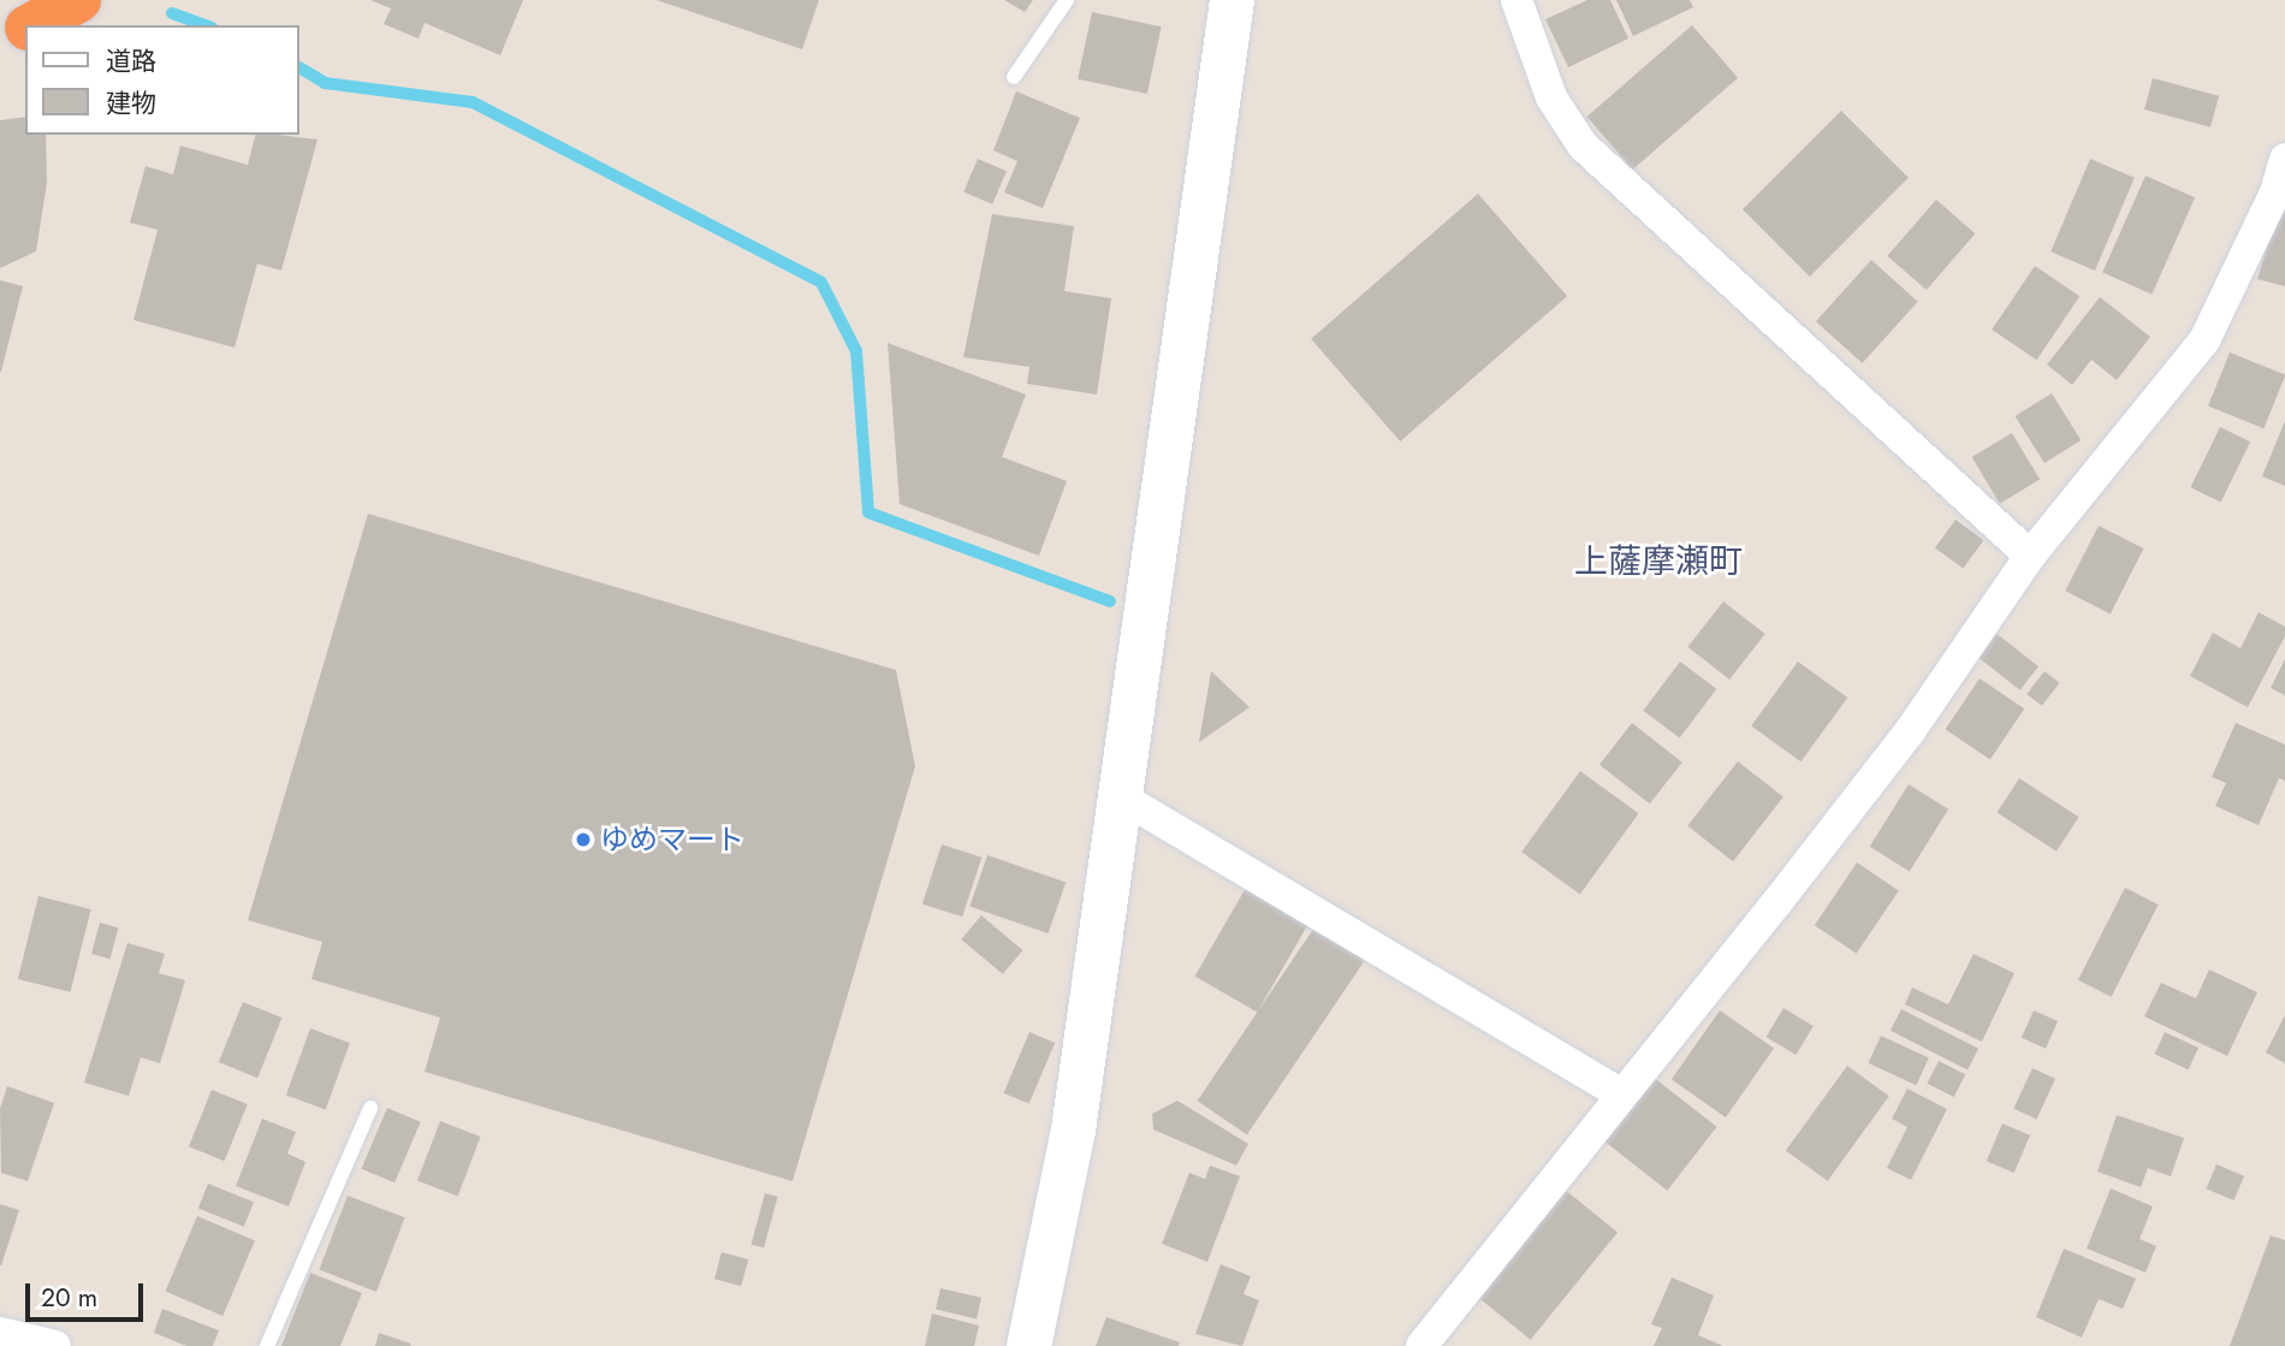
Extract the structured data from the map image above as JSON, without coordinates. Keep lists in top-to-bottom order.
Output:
{
  "districts": ["上薩摩瀬町"],
  "places": ["ゆめマート"],
  "legend": ["道路", "建物"],
  "scale_bar": "20 m"
}
